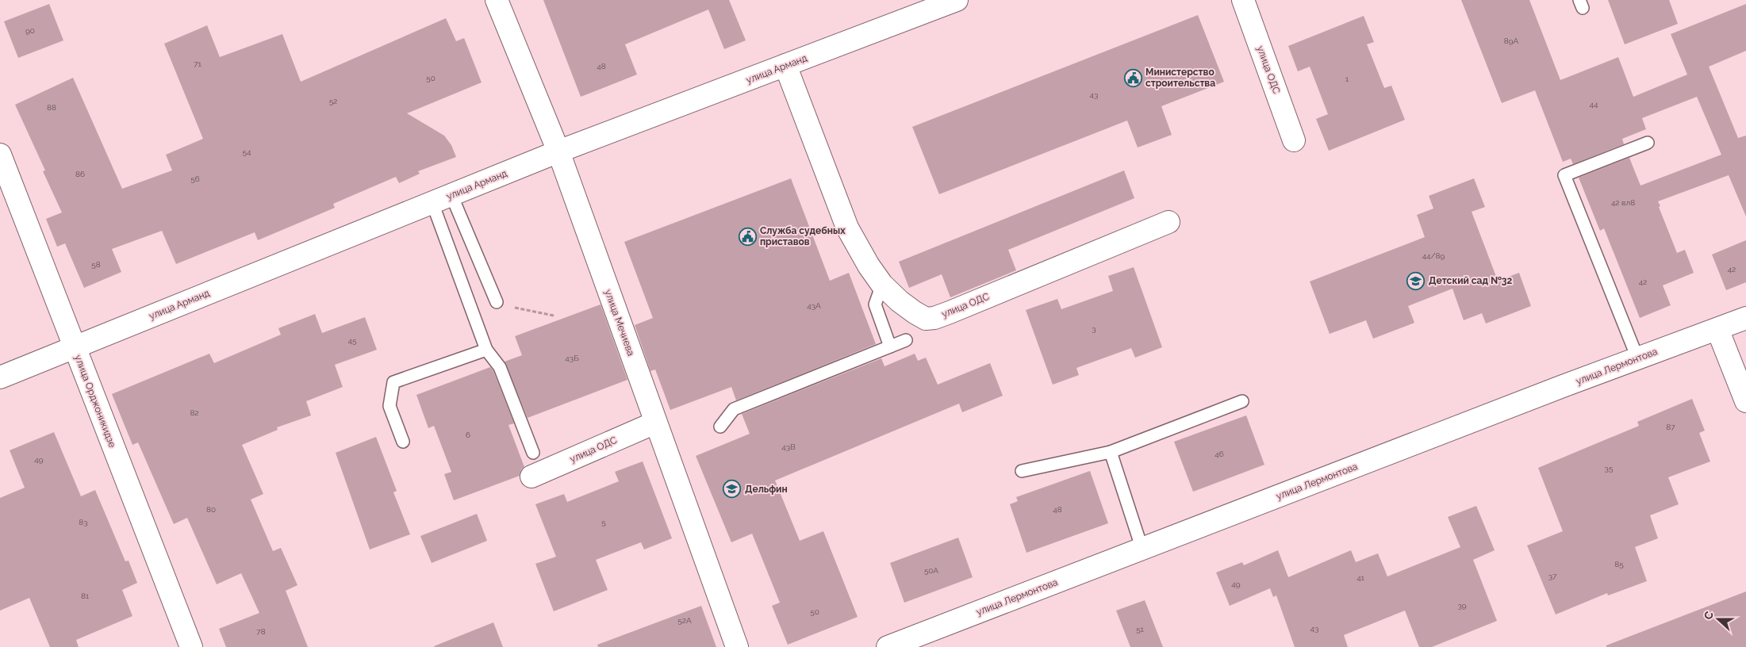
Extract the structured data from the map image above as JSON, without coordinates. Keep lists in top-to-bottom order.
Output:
{
  "streets": {
    "street": [
      "улица Арманд",
      "улица ОДС",
      "улица Мечиева",
      "улица Лермонтова",
      "улица Орджоникидзе"
    ]
  },
  "crossings": [
    ["улица Арманд", "улица ОДС"],
    ["улица Арманд", "улица Мечиева"],
    ["улица Арманд", "улица Орджоникидзе"],
    ["улица ОДС", "улица Мечиева"]
  ],
  "places": {
    "public building": ["Министерство строительства", "Служба судебных приставов"],
    "school or university": ["Детский сад №32", "Дельфин"]
  },
  "house_numbers": [
    "90",
    "89А",
    "71",
    "48",
    "50",
    "1",
    "43",
    "52",
    "44",
    "88",
    "54",
    "86",
    "56",
    "42 вл8",
    "44/89",
    "58",
    "42",
    "42",
    "43А",
    "3",
    "45",
    "43Б",
    "82",
    "87",
    "6",
    "43В",
    "46",
    "49",
    "35",
    "80",
    "48",
    "83",
    "5",
    "85",
    "50А",
    "37",
    "41",
    "49",
    "81",
    "39",
    "50",
    "52А",
    "43",
    "51",
    "78"
  ],
  "north": "left"
}
